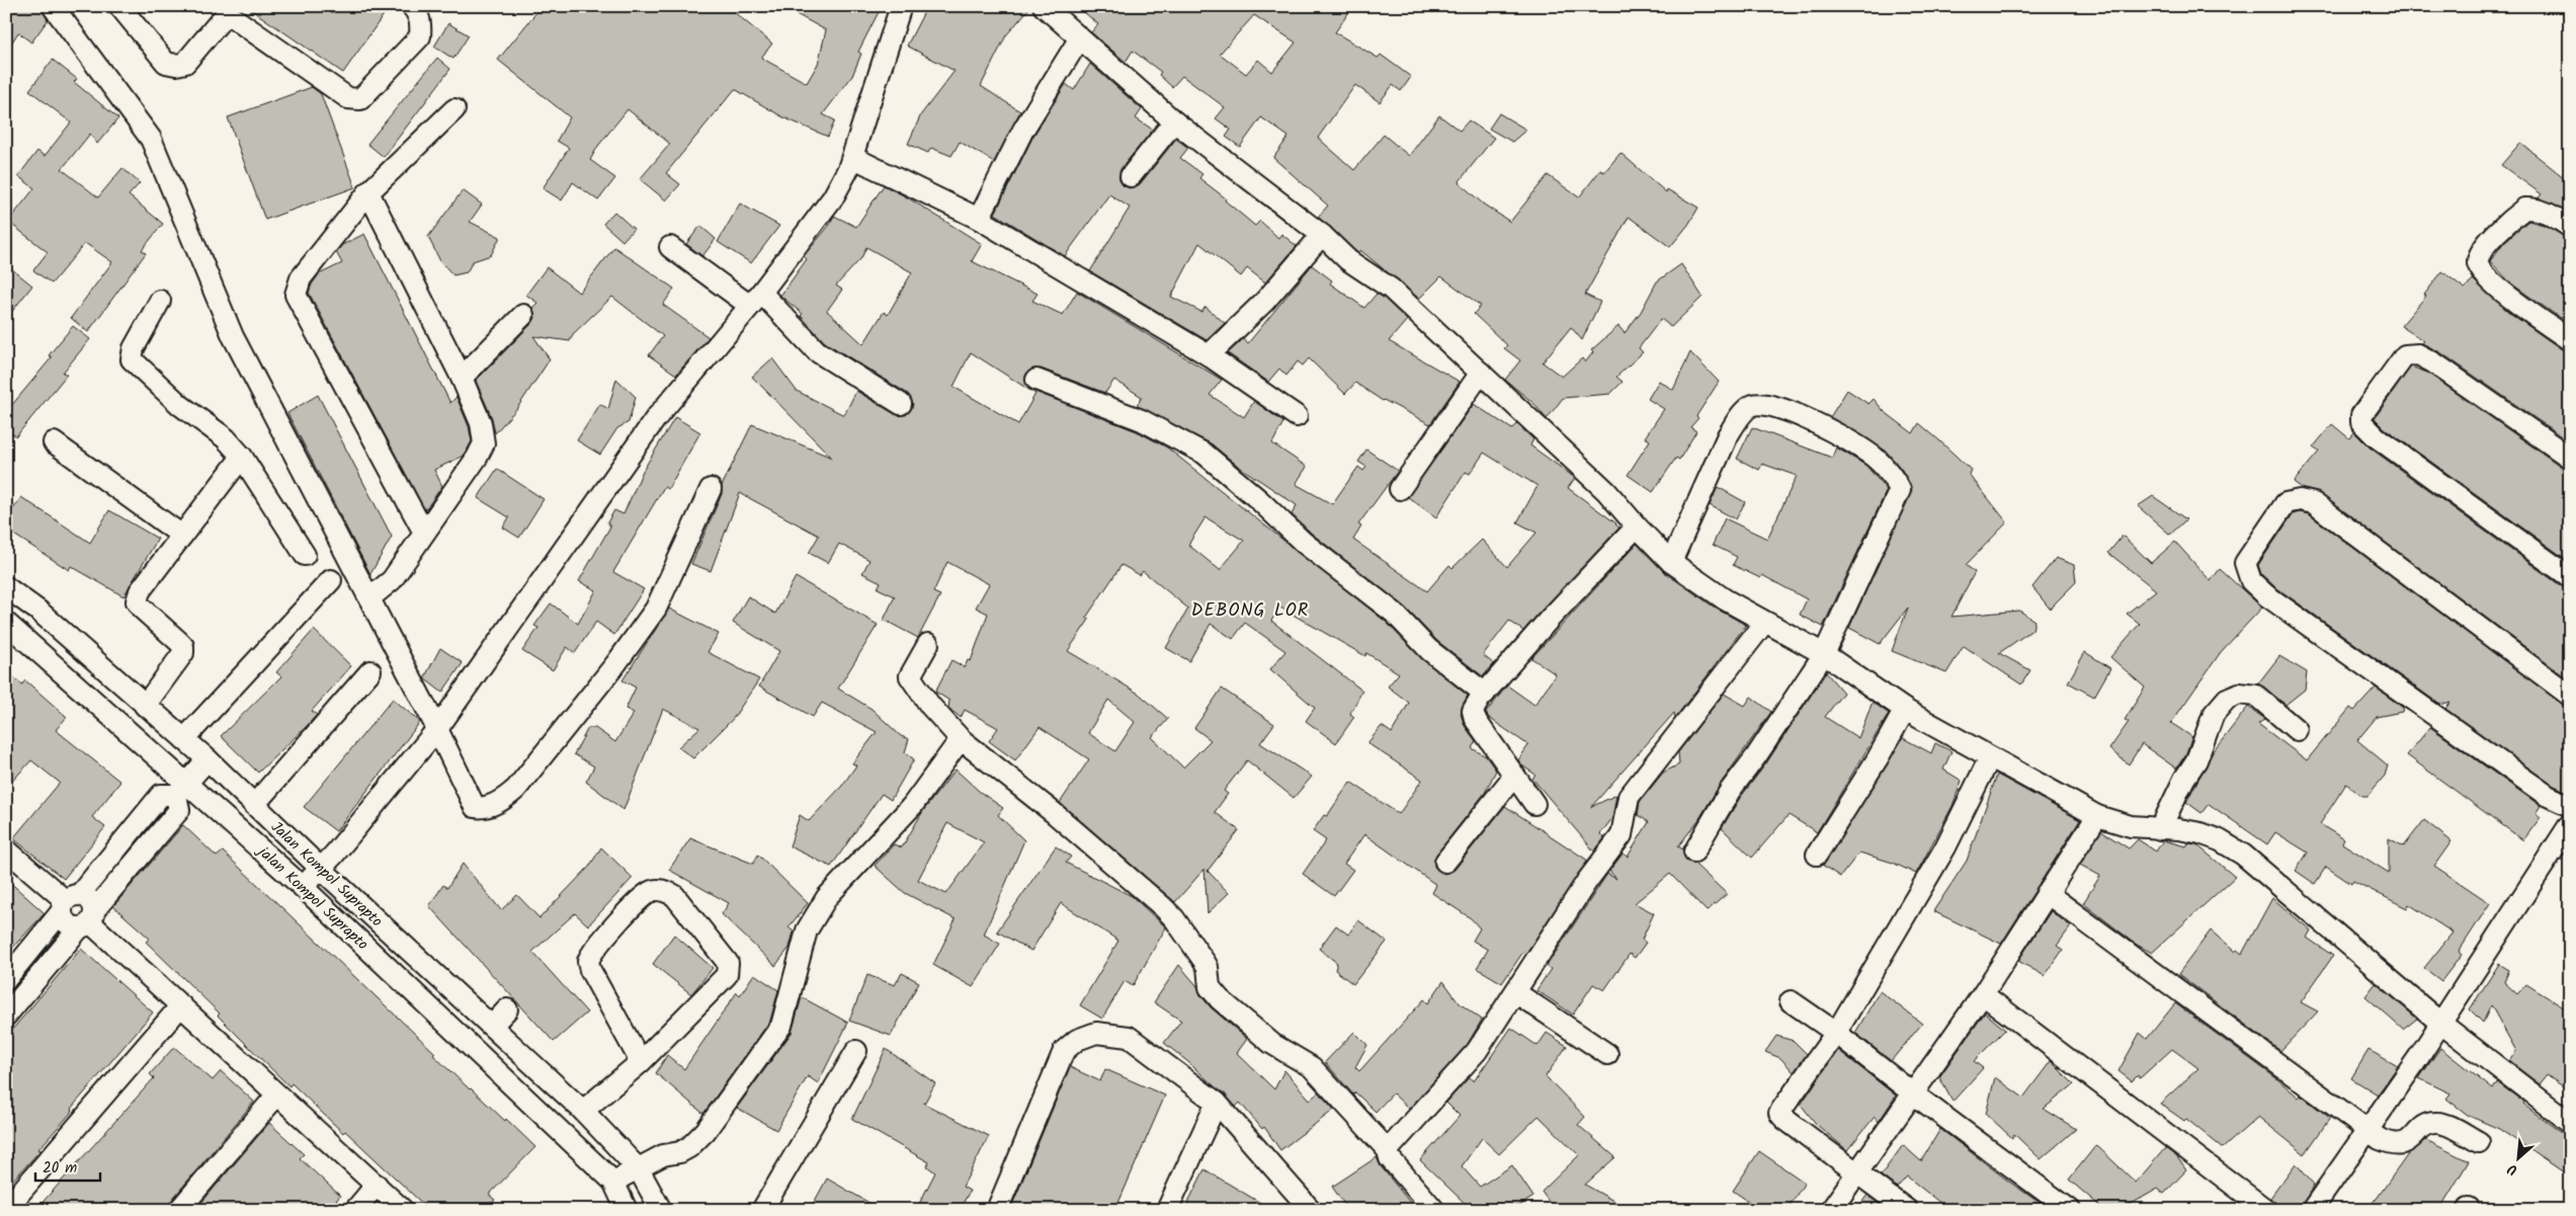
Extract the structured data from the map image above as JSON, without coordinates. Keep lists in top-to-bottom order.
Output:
{
  "streets": {
    "street": ["Jalan Kompol Suprapto", "jalan Kompol Suprapto"]
  },
  "districts": ["DEBONG LOR"],
  "scale_bar": "20 m",
  "north": "bottom left"
}
